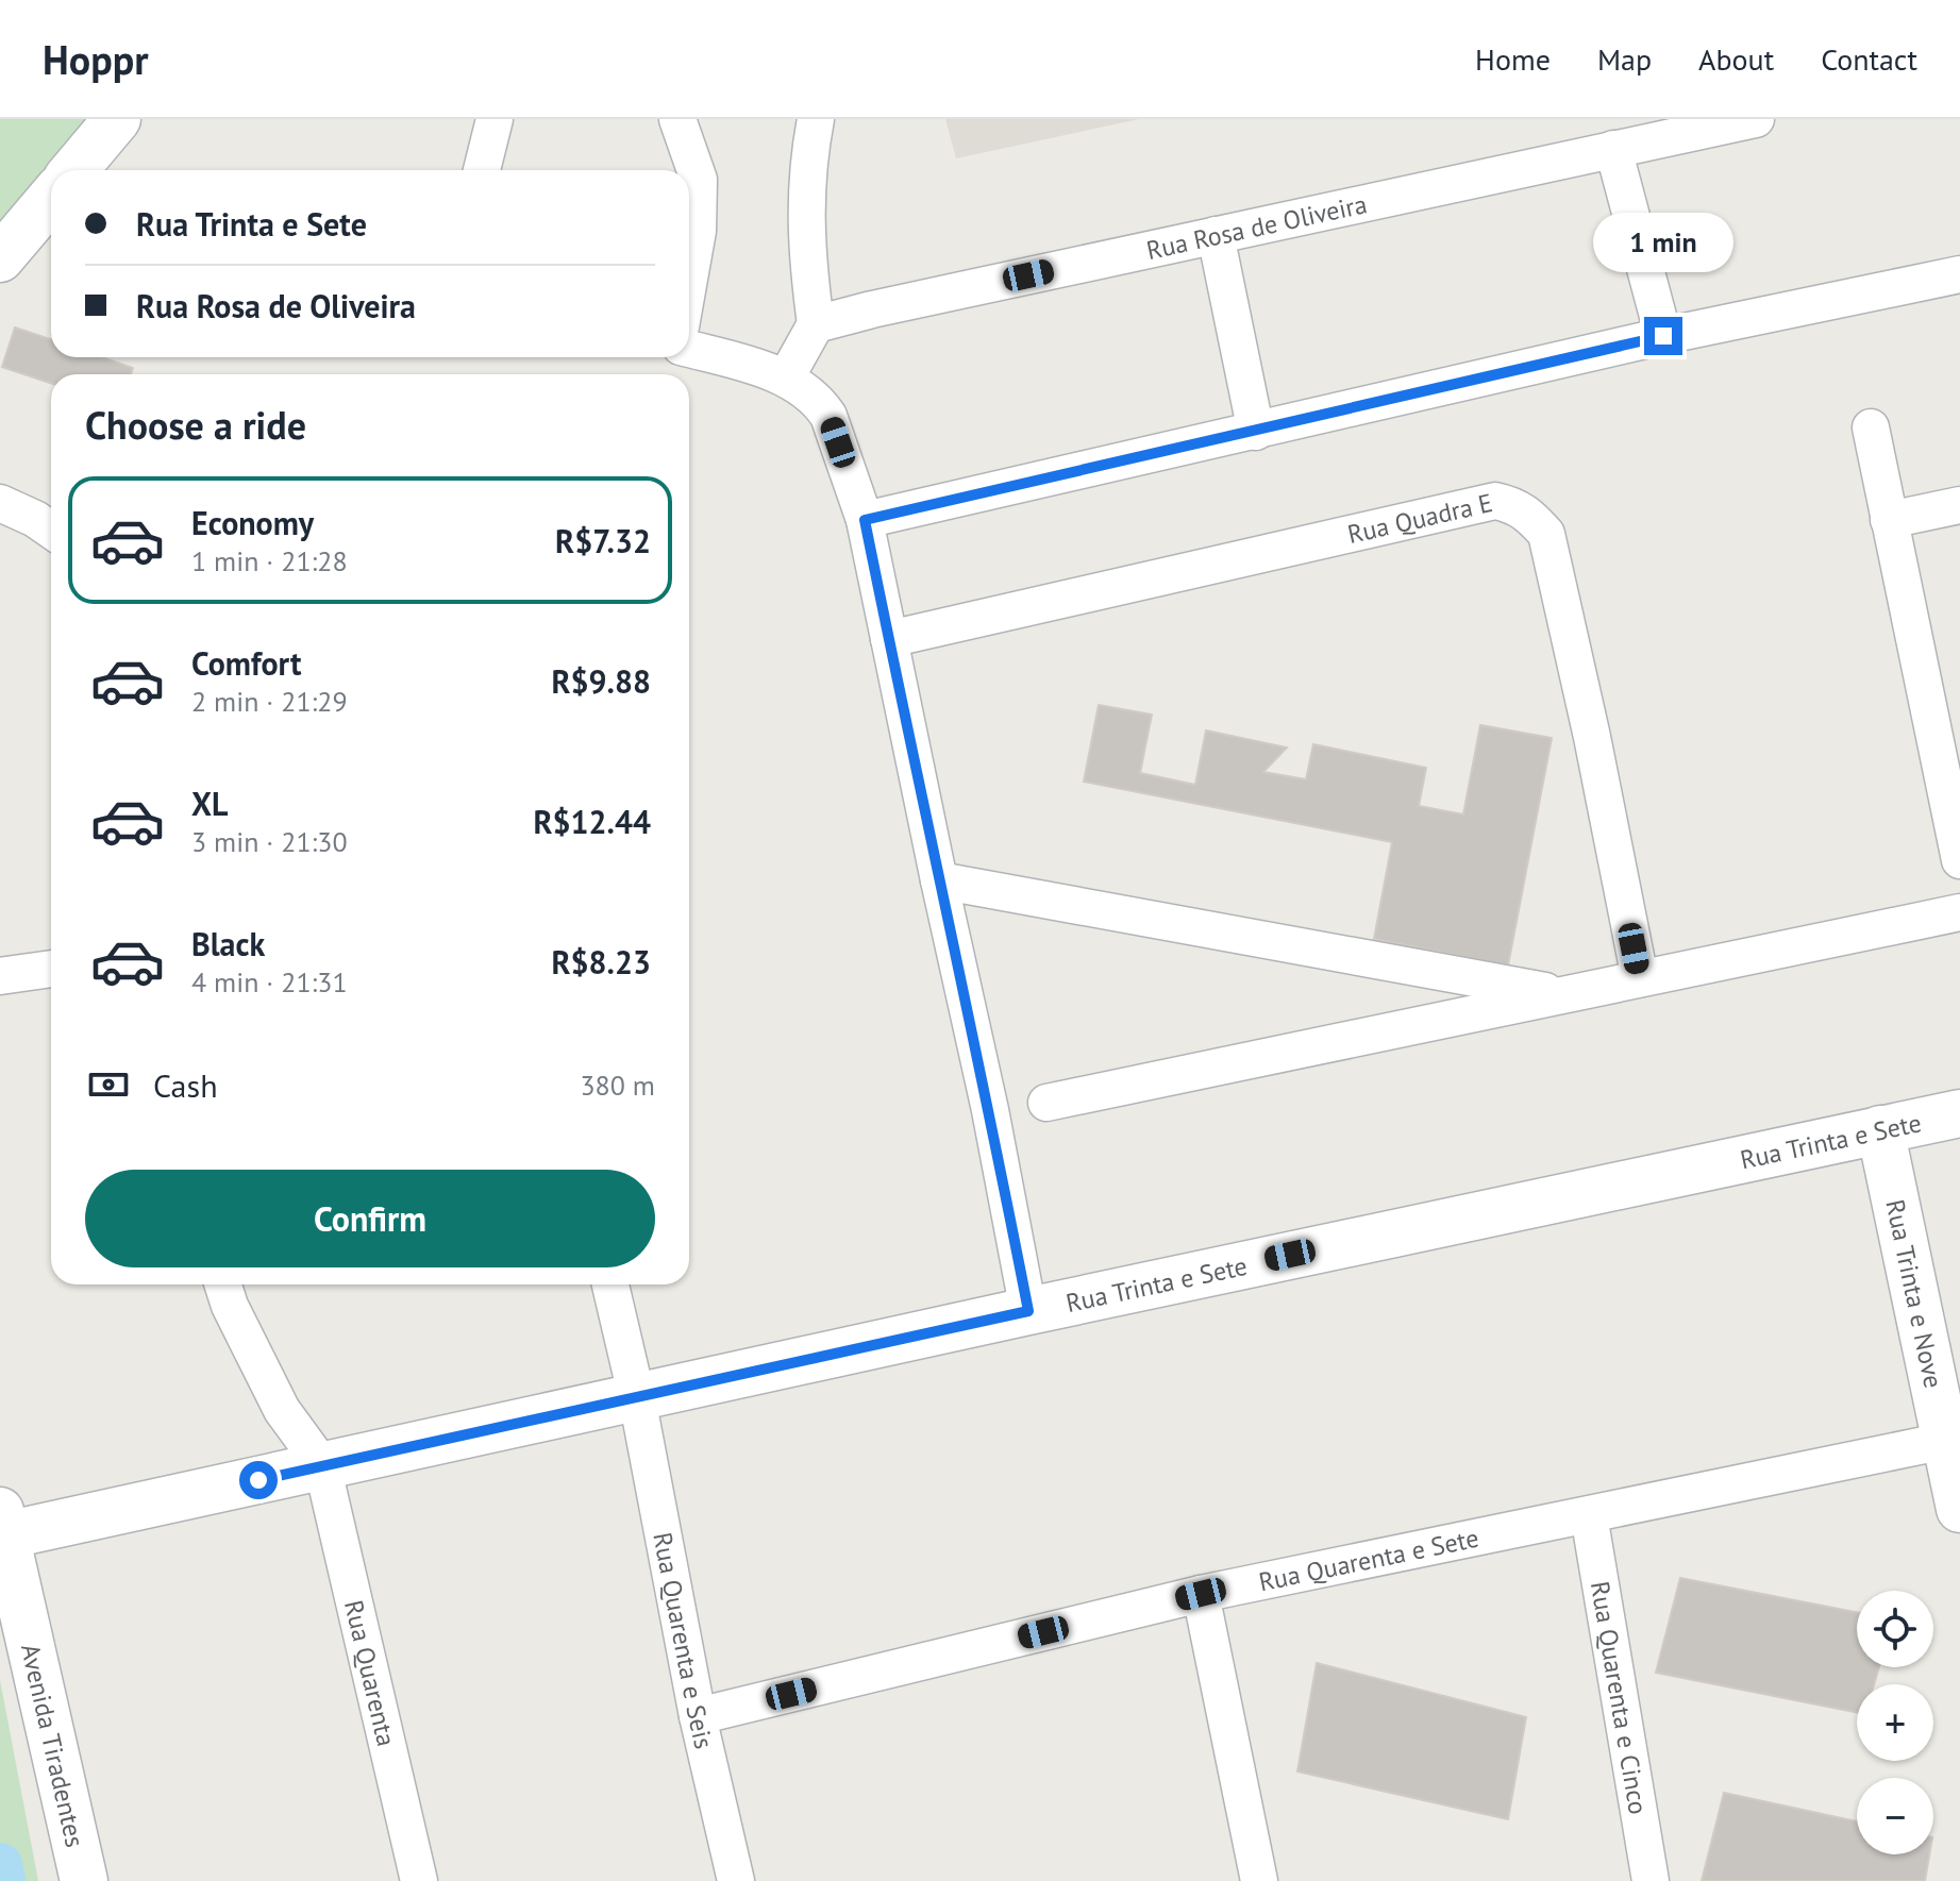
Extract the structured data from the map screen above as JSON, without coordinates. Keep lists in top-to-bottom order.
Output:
{
  "streets": {
    "street": [
      "Rua Rosa de Oliveira",
      "Rua Quadra E",
      "Rua Trinta e Sete",
      "Rua Trinta e Nove",
      "Rua Quarenta e Sete",
      "Rua Quarenta e Seis",
      "Rua Quarenta",
      "Rua Quarenta e Cinco",
      "Avenida Tiradentes"
    ]
  },
  "crossings": [
    ["Rua Trinta e Sete", "Rua Trinta e Nove"],
    ["Rua Trinta e Sete", "Rua Quarenta e Seis"],
    ["Rua Trinta e Sete", "Rua Quarenta"],
    ["Rua Trinta e Sete", "Avenida Tiradentes"],
    ["Rua Trinta e Nove", "Rua Quarenta e Sete"],
    ["Rua Quarenta e Sete", "Rua Quarenta e Seis"],
    ["Rua Quarenta e Sete", "Rua Quarenta e Cinco"]
  ],
  "page": {
    "header": "Hoppr",
    "nav": [
      "Home",
      "Map",
      "About",
      "Contact"
    ],
    "banner": ["Rua Trinta e Sete", "Rua Rosa de Oliveira"],
    "bubble": "1 min",
    "heading": "Choose a ride",
    "list": [
      {
        "name": "Economy",
        "note": "1 min · 21:28",
        "value": "R$7.32"
      },
      {
        "name": "Comfort",
        "note": "2 min · 21:29",
        "value": "R$9.88"
      },
      {
        "name": "XL",
        "note": "3 min · 21:30",
        "value": "R$12.44"
      },
      {
        "name": "Black",
        "note": "4 min · 21:31",
        "value": "R$8.23"
      }
    ],
    "pay": ["Cash", "380 m"],
    "buttons": "Confirm",
    "map_buttons": ["+", "−"]
  }
}
